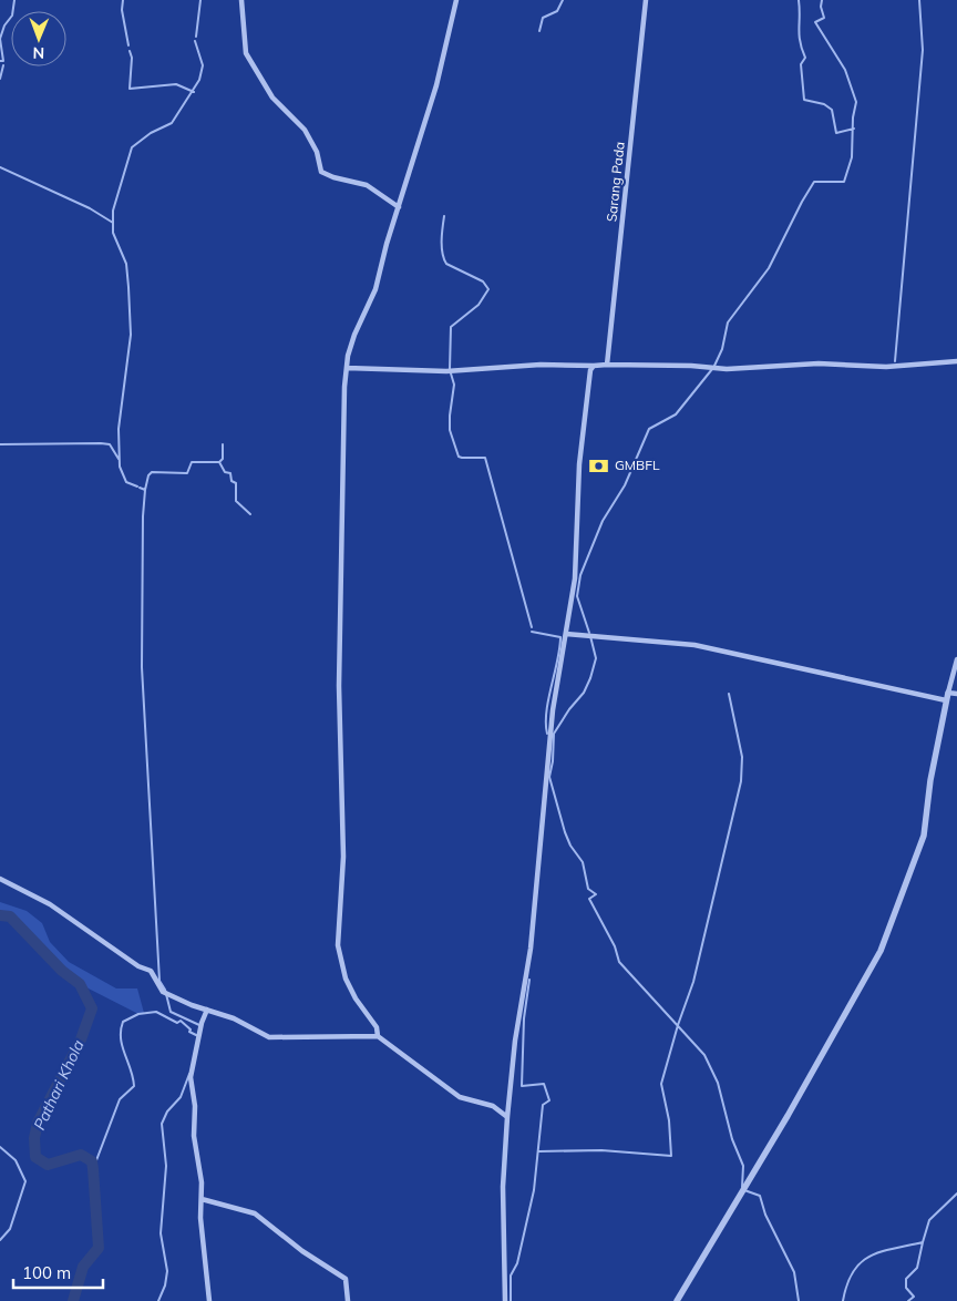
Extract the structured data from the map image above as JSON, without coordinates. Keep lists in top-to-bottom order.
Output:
{
  "streets": {
    "street": ["Sarang Pada"]
  },
  "water": ["Pathari Khola"],
  "places": {
    "bank": ["GMBFL"]
  },
  "scale_bar": "100 m",
  "north": "bottom"
}
